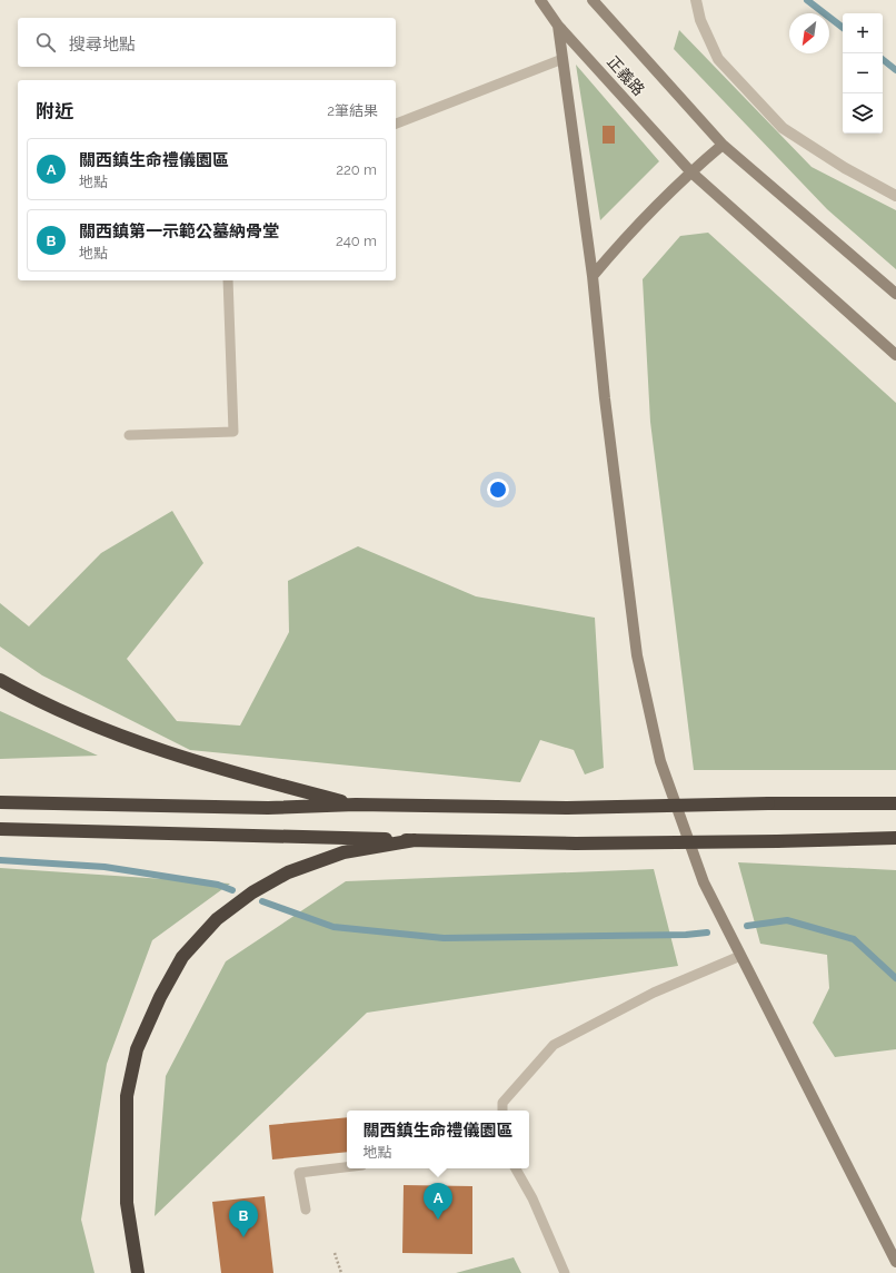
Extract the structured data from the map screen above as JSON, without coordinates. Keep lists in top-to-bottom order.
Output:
{
  "streets": {
    "street": ["正義路"]
  },
  "north": "bottom left",
  "page": {
    "map_buttons": ["+", "−"],
    "search": "搜尋地點",
    "heading": ["附近", "2筆結果"],
    "list": [
      {
        "mark": "A",
        "name": "關西鎮生命禮儀園區",
        "note": "地點",
        "value": "220 m"
      },
      {
        "mark": "B",
        "name": "關西鎮第一示範公墓納骨堂",
        "note": "地點",
        "value": "240 m"
      }
    ],
    "popup": ["關西鎮生命禮儀園區", "地點"],
    "pins": ["A", "B"]
  }
}
